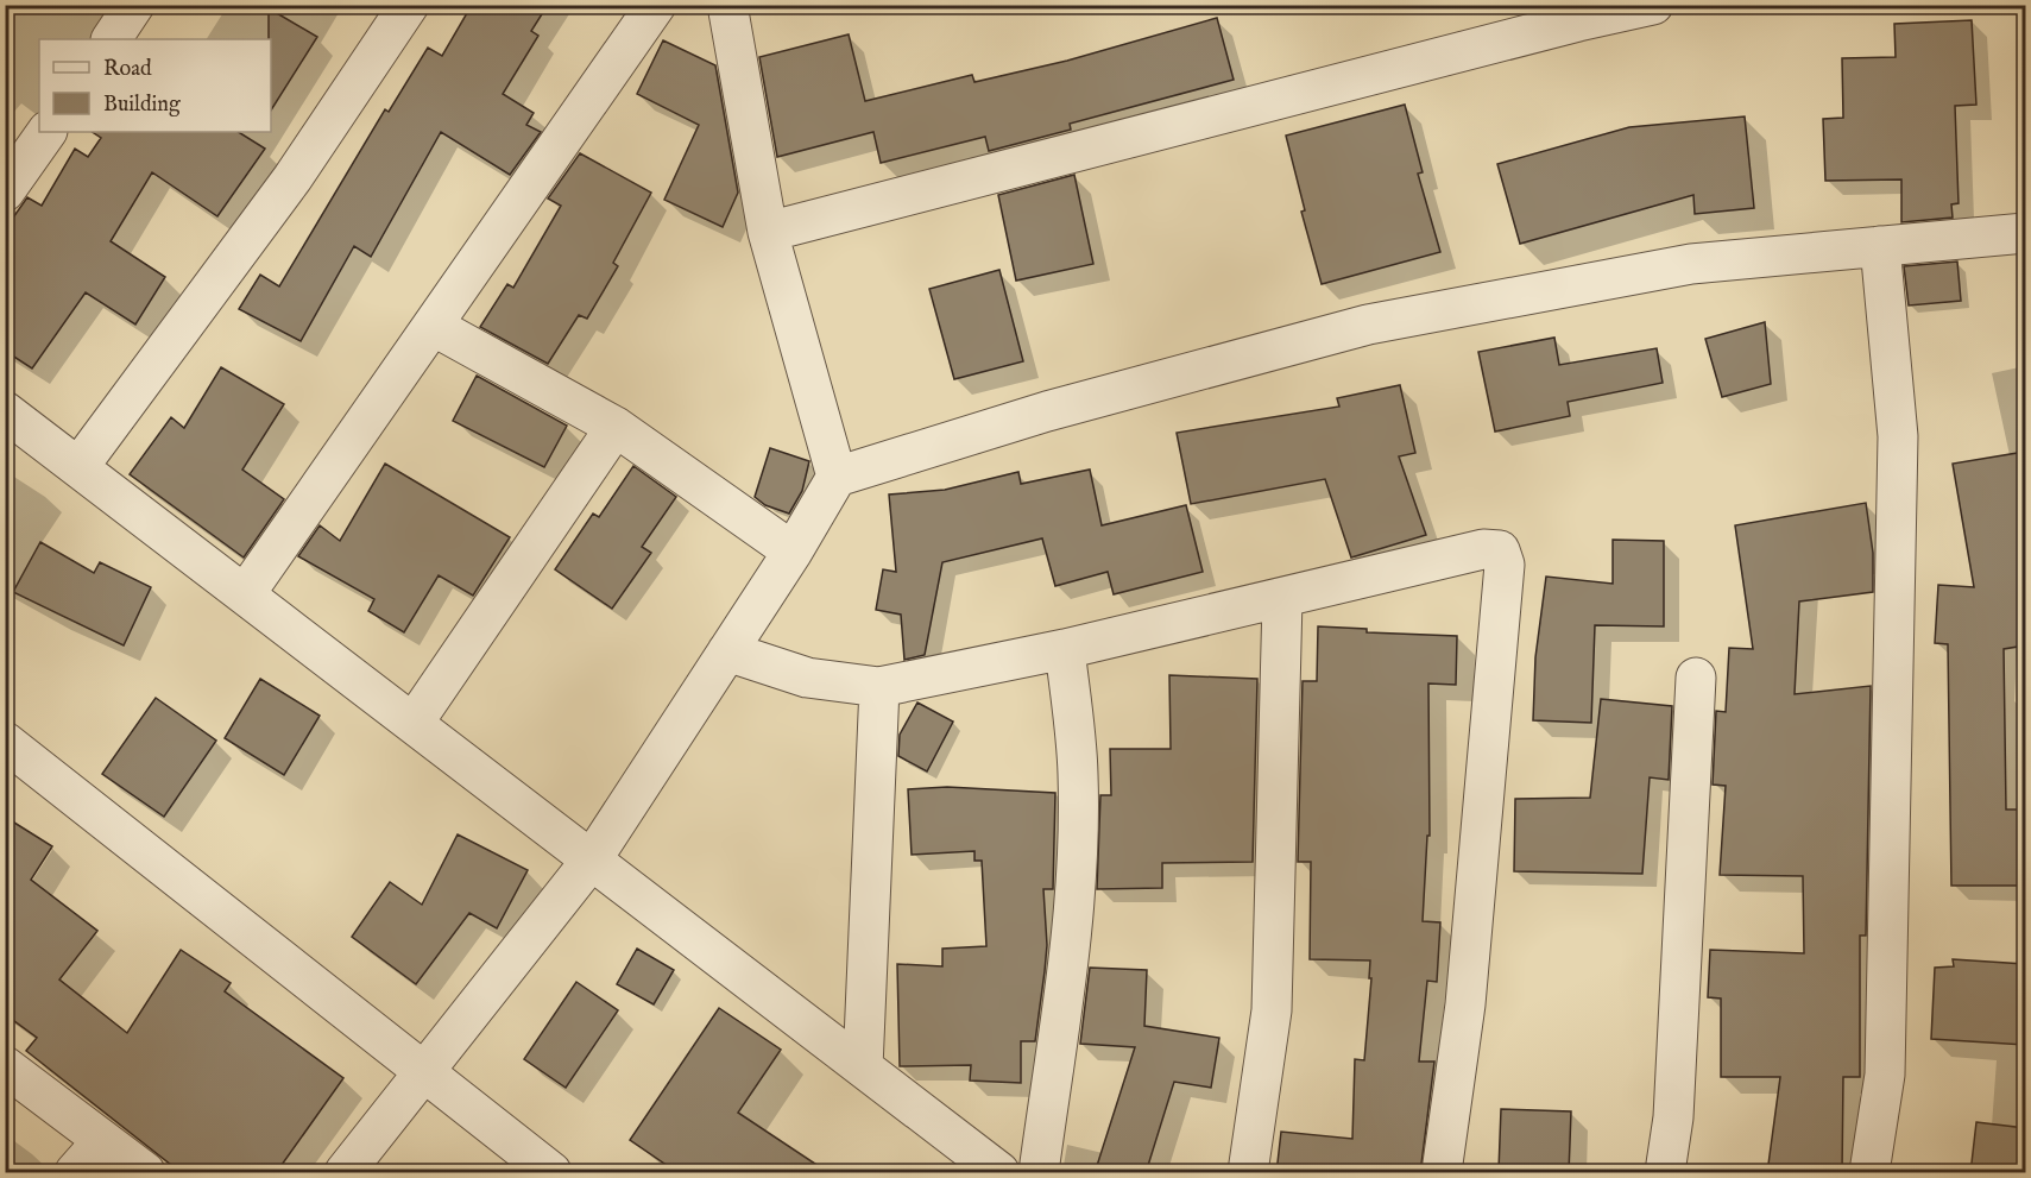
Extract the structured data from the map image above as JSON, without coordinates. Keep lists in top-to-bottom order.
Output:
{
  "legend": ["Road", "Building"]
}
